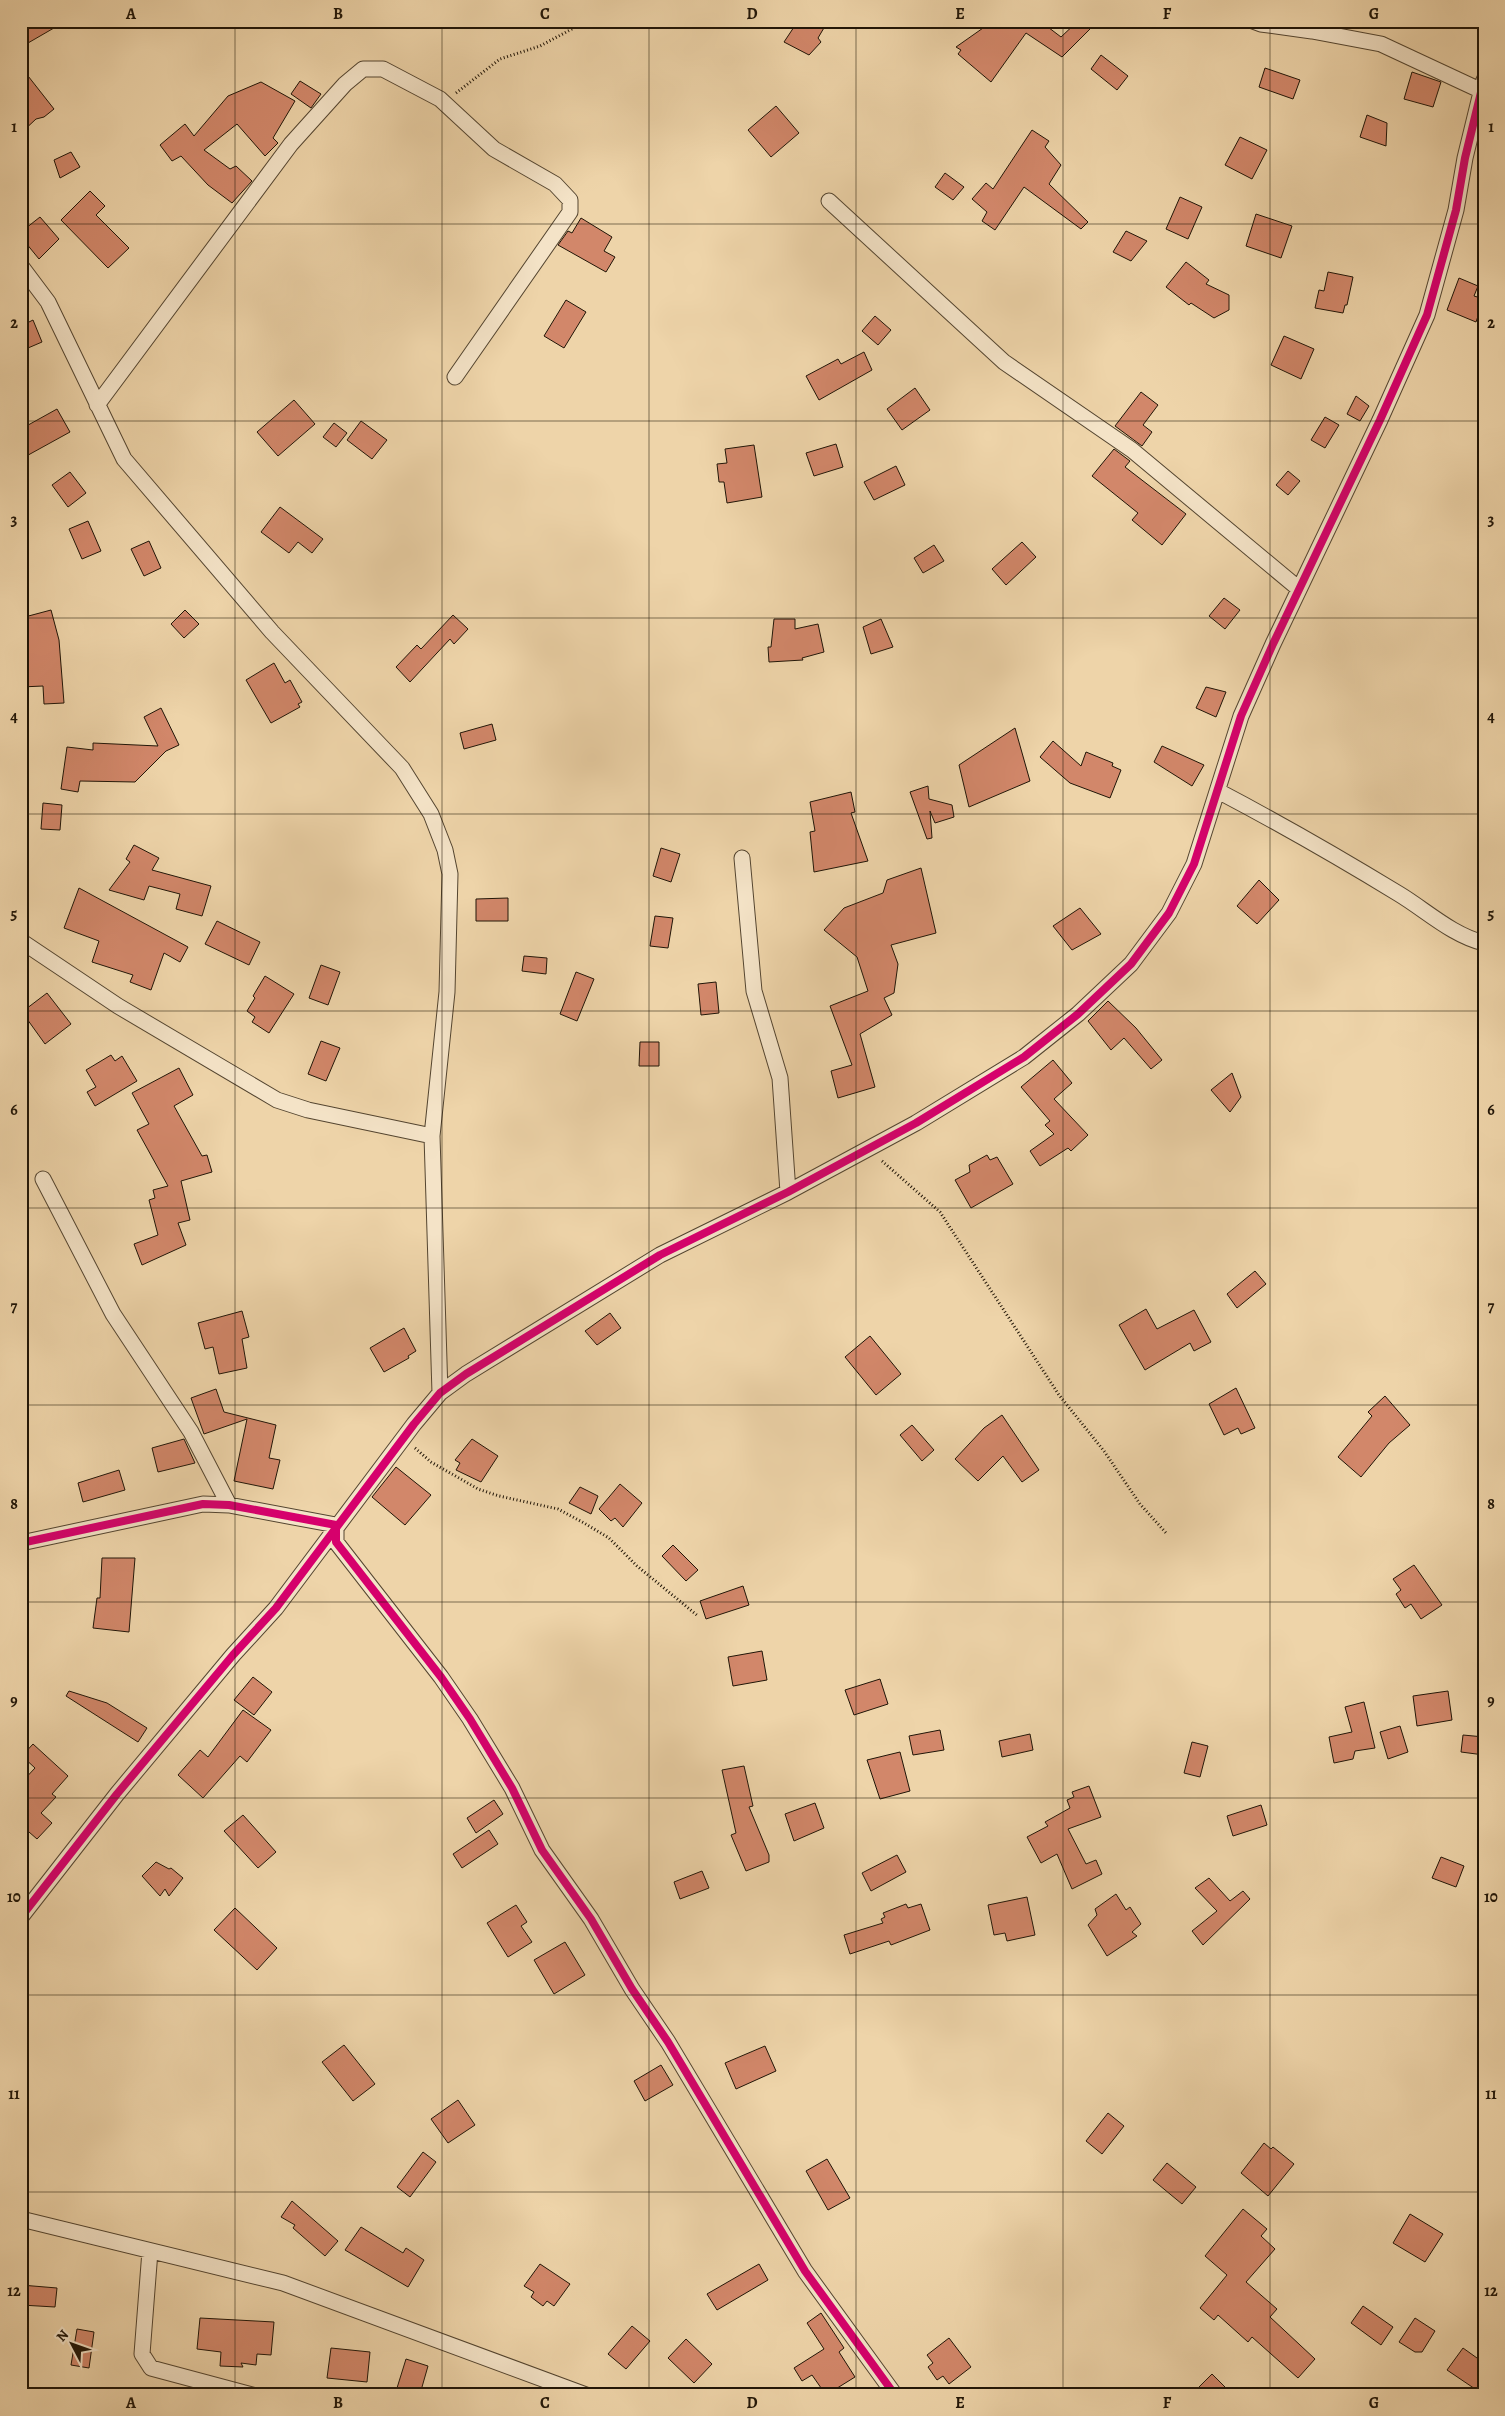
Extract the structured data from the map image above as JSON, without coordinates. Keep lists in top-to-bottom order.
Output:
{
  "north": "top left",
  "grid": {
    "columns": [
      "A",
      "B",
      "C",
      "D",
      "E",
      "F",
      "G"
    ],
    "rows": [
      "1",
      "2",
      "3",
      "4",
      "5",
      "6",
      "7",
      "8",
      "9",
      "10",
      "11",
      "12"
    ]
  }
}
